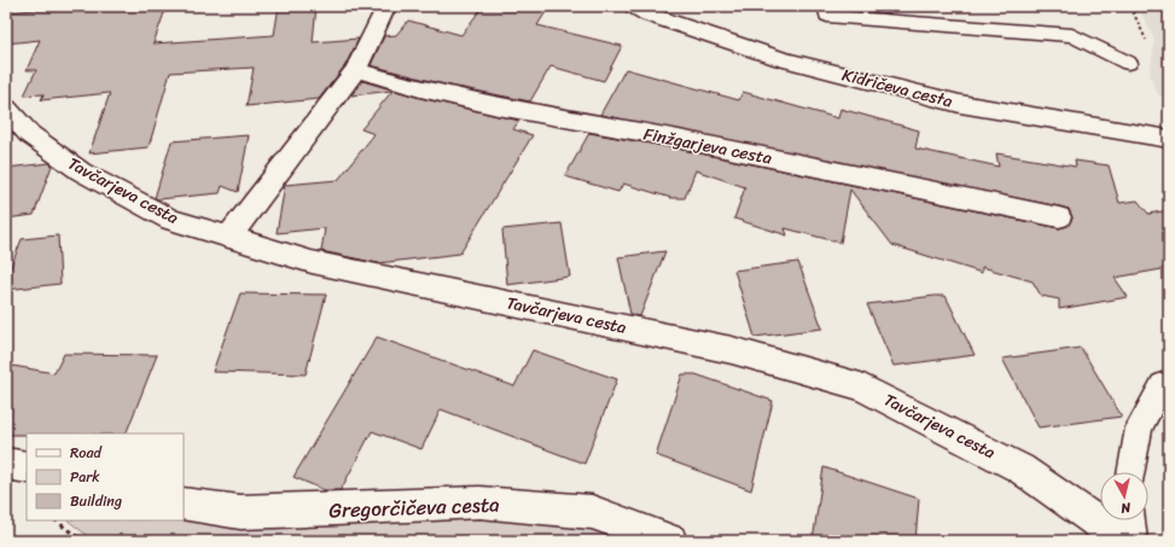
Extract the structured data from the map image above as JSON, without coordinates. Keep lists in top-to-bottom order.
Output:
{
  "streets": {
    "street": [
      "Kidričeva cesta",
      "Finžgarjeva cesta",
      "Tavčarjeva cesta",
      "Gregorčičeva cesta"
    ]
  },
  "legend": ["Road", "Park", "Building"],
  "north": "bottom"
}
